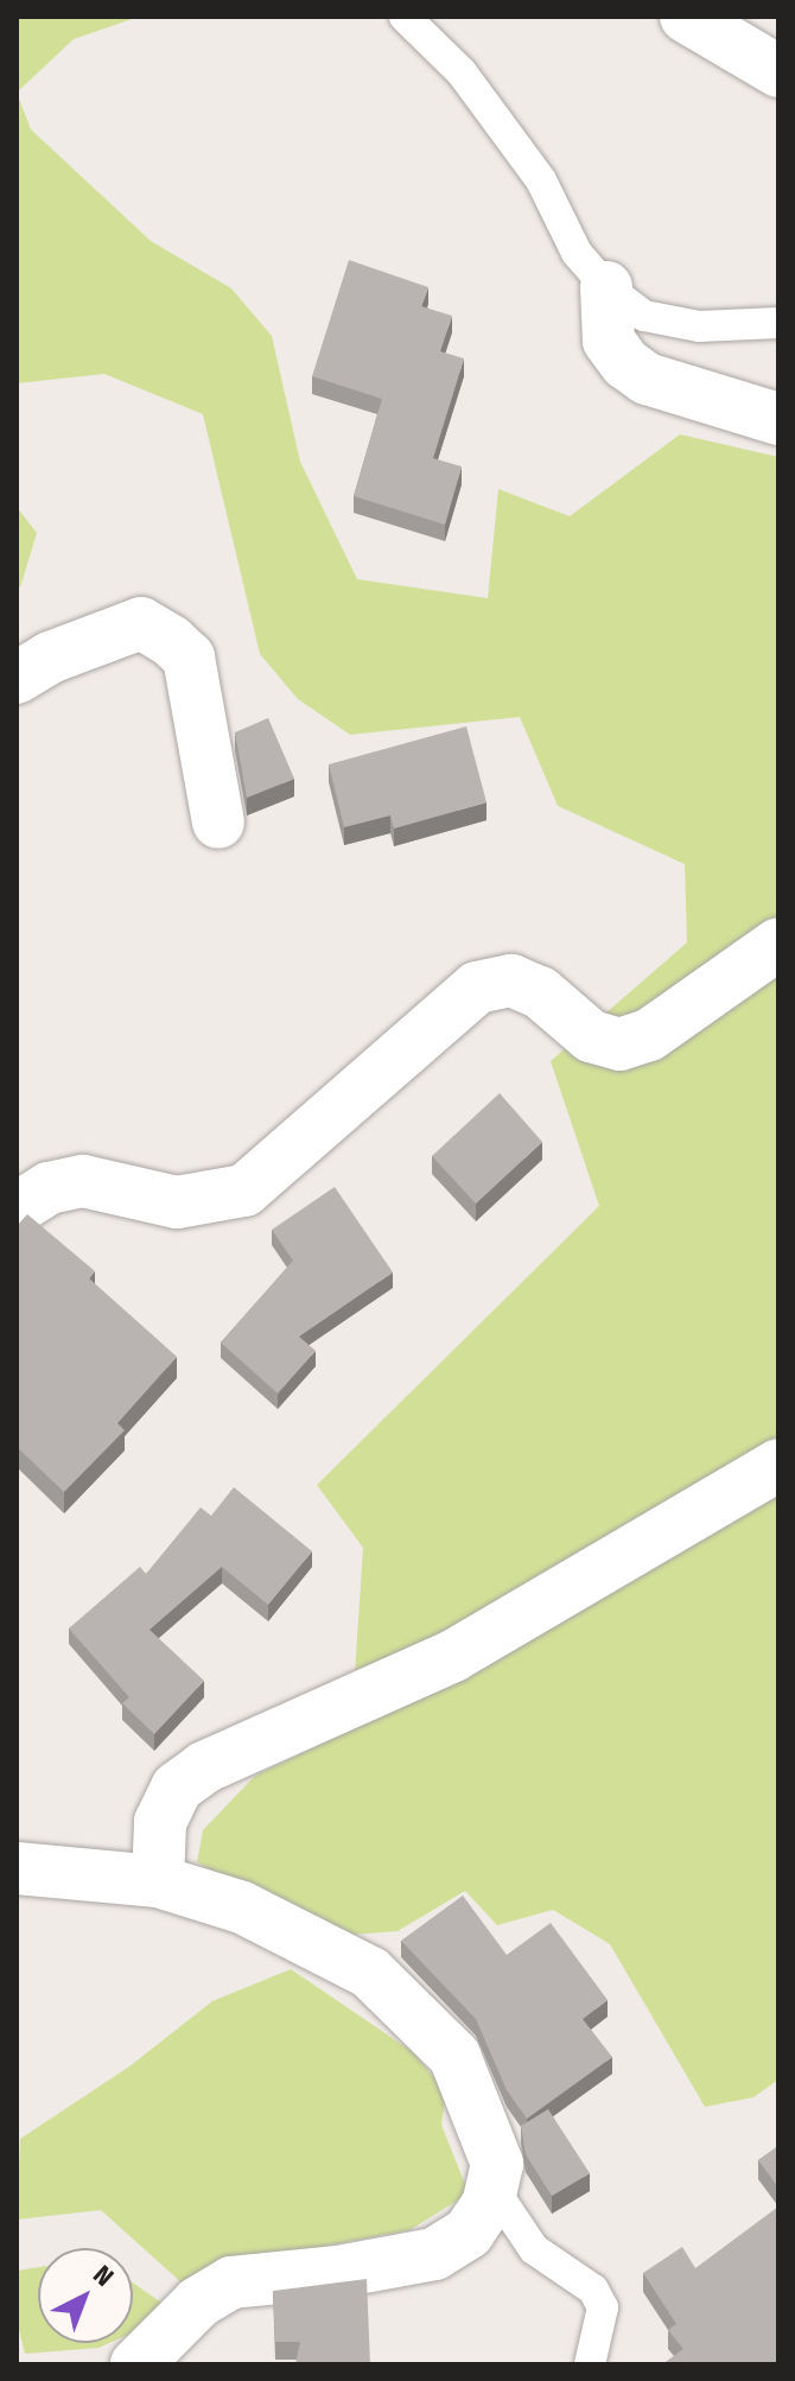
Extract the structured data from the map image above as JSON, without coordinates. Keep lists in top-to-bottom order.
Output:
{
  "north": "top right"
}
